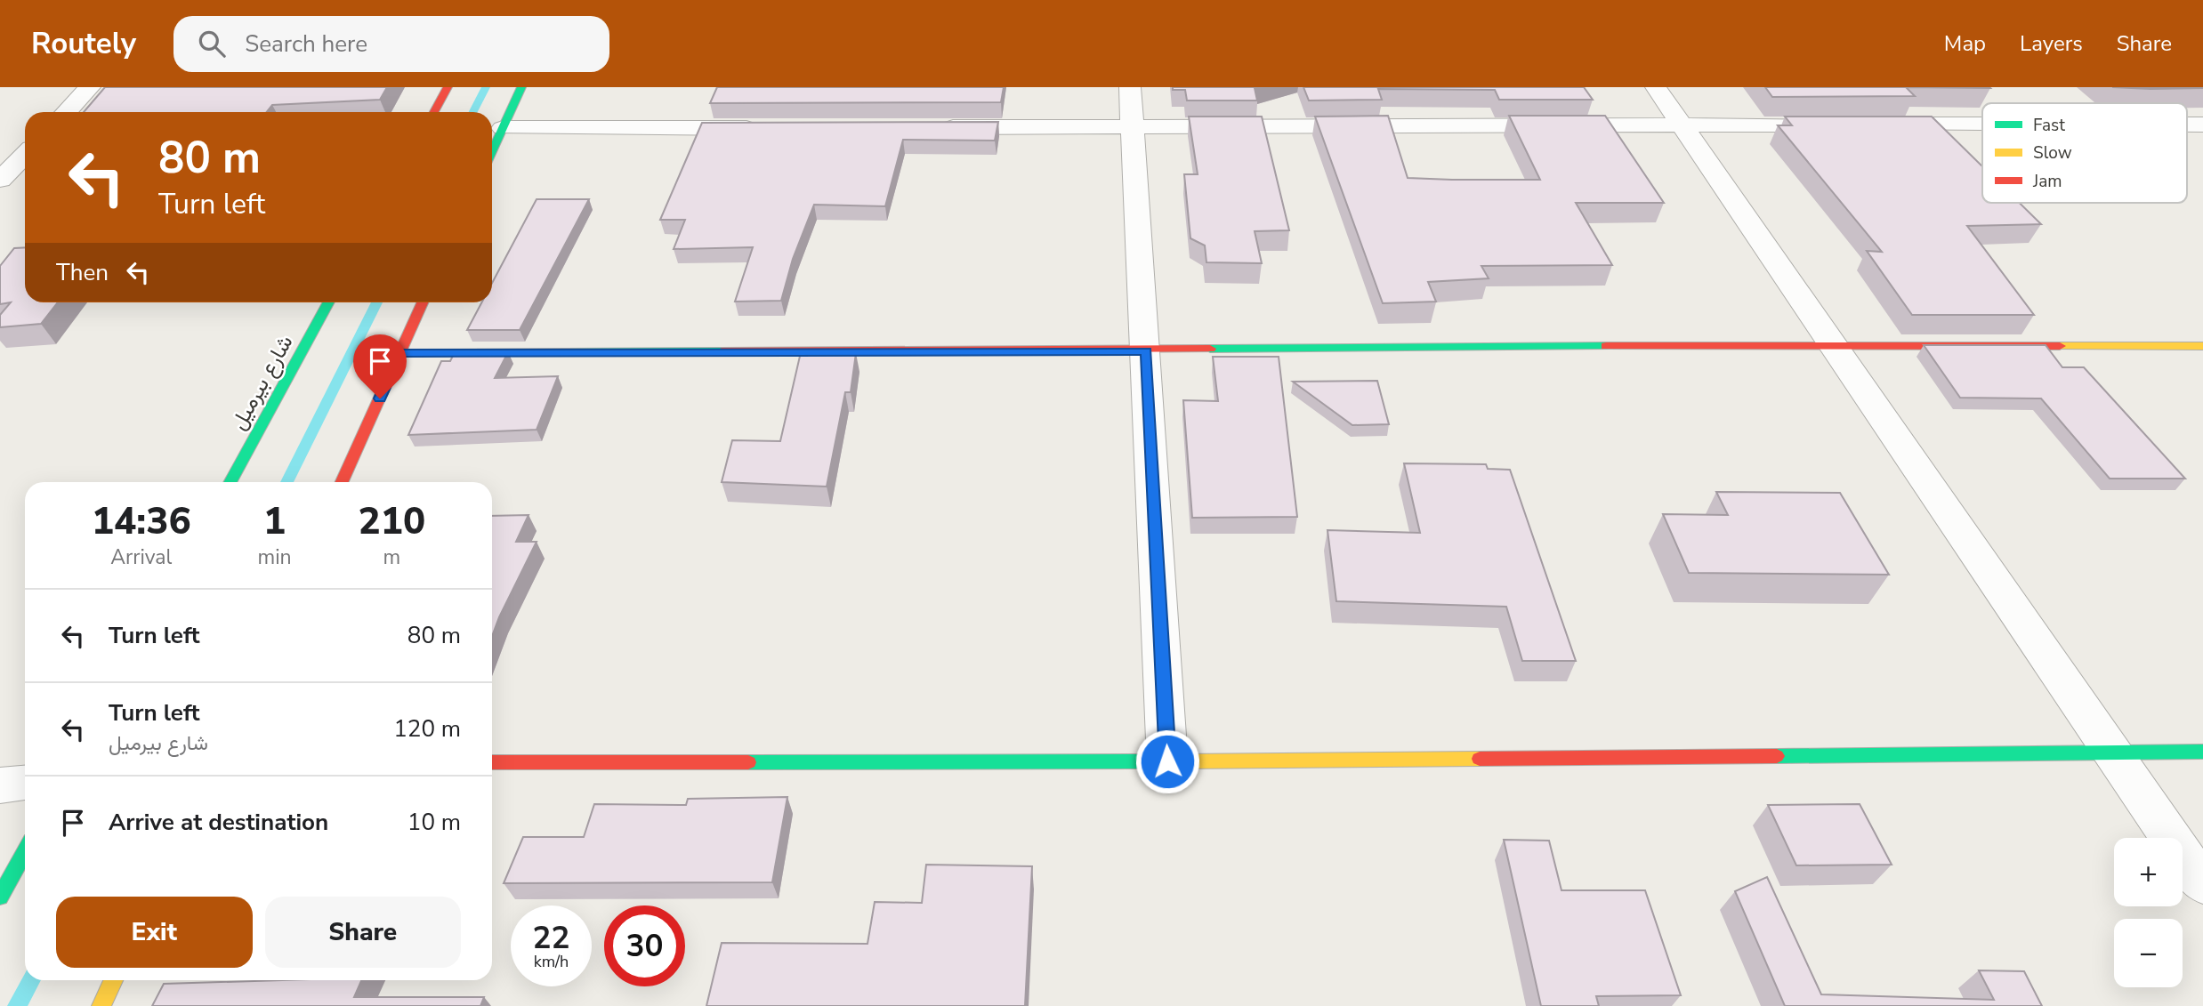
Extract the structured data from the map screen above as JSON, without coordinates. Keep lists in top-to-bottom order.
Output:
{
  "streets": {
    "street": ["شارع بيرميل"]
  },
  "legend": ["Fast", "Slow", "Jam"],
  "page": {
    "header": "Routely",
    "search": "Search here",
    "nav": ["Map", "Layers", "Share"],
    "turn": ["80 m", "Turn left"],
    "then": "Then",
    "eta": [
      "14:36",
      "Arrival",
      "1",
      "min",
      "210",
      "m"
    ],
    "list": [
      {
        "name": "Turn left",
        "value": "80 m"
      },
      {
        "name": "Turn left",
        "note": "شارع بيرميل",
        "value": "120 m"
      },
      {
        "name": "Arrive at destination",
        "value": "10 m"
      }
    ],
    "map_buttons": ["+", "−"],
    "buttons": ["Exit", "Share"],
    "speed": "22 km/h",
    "limit": "30"
  }
}
